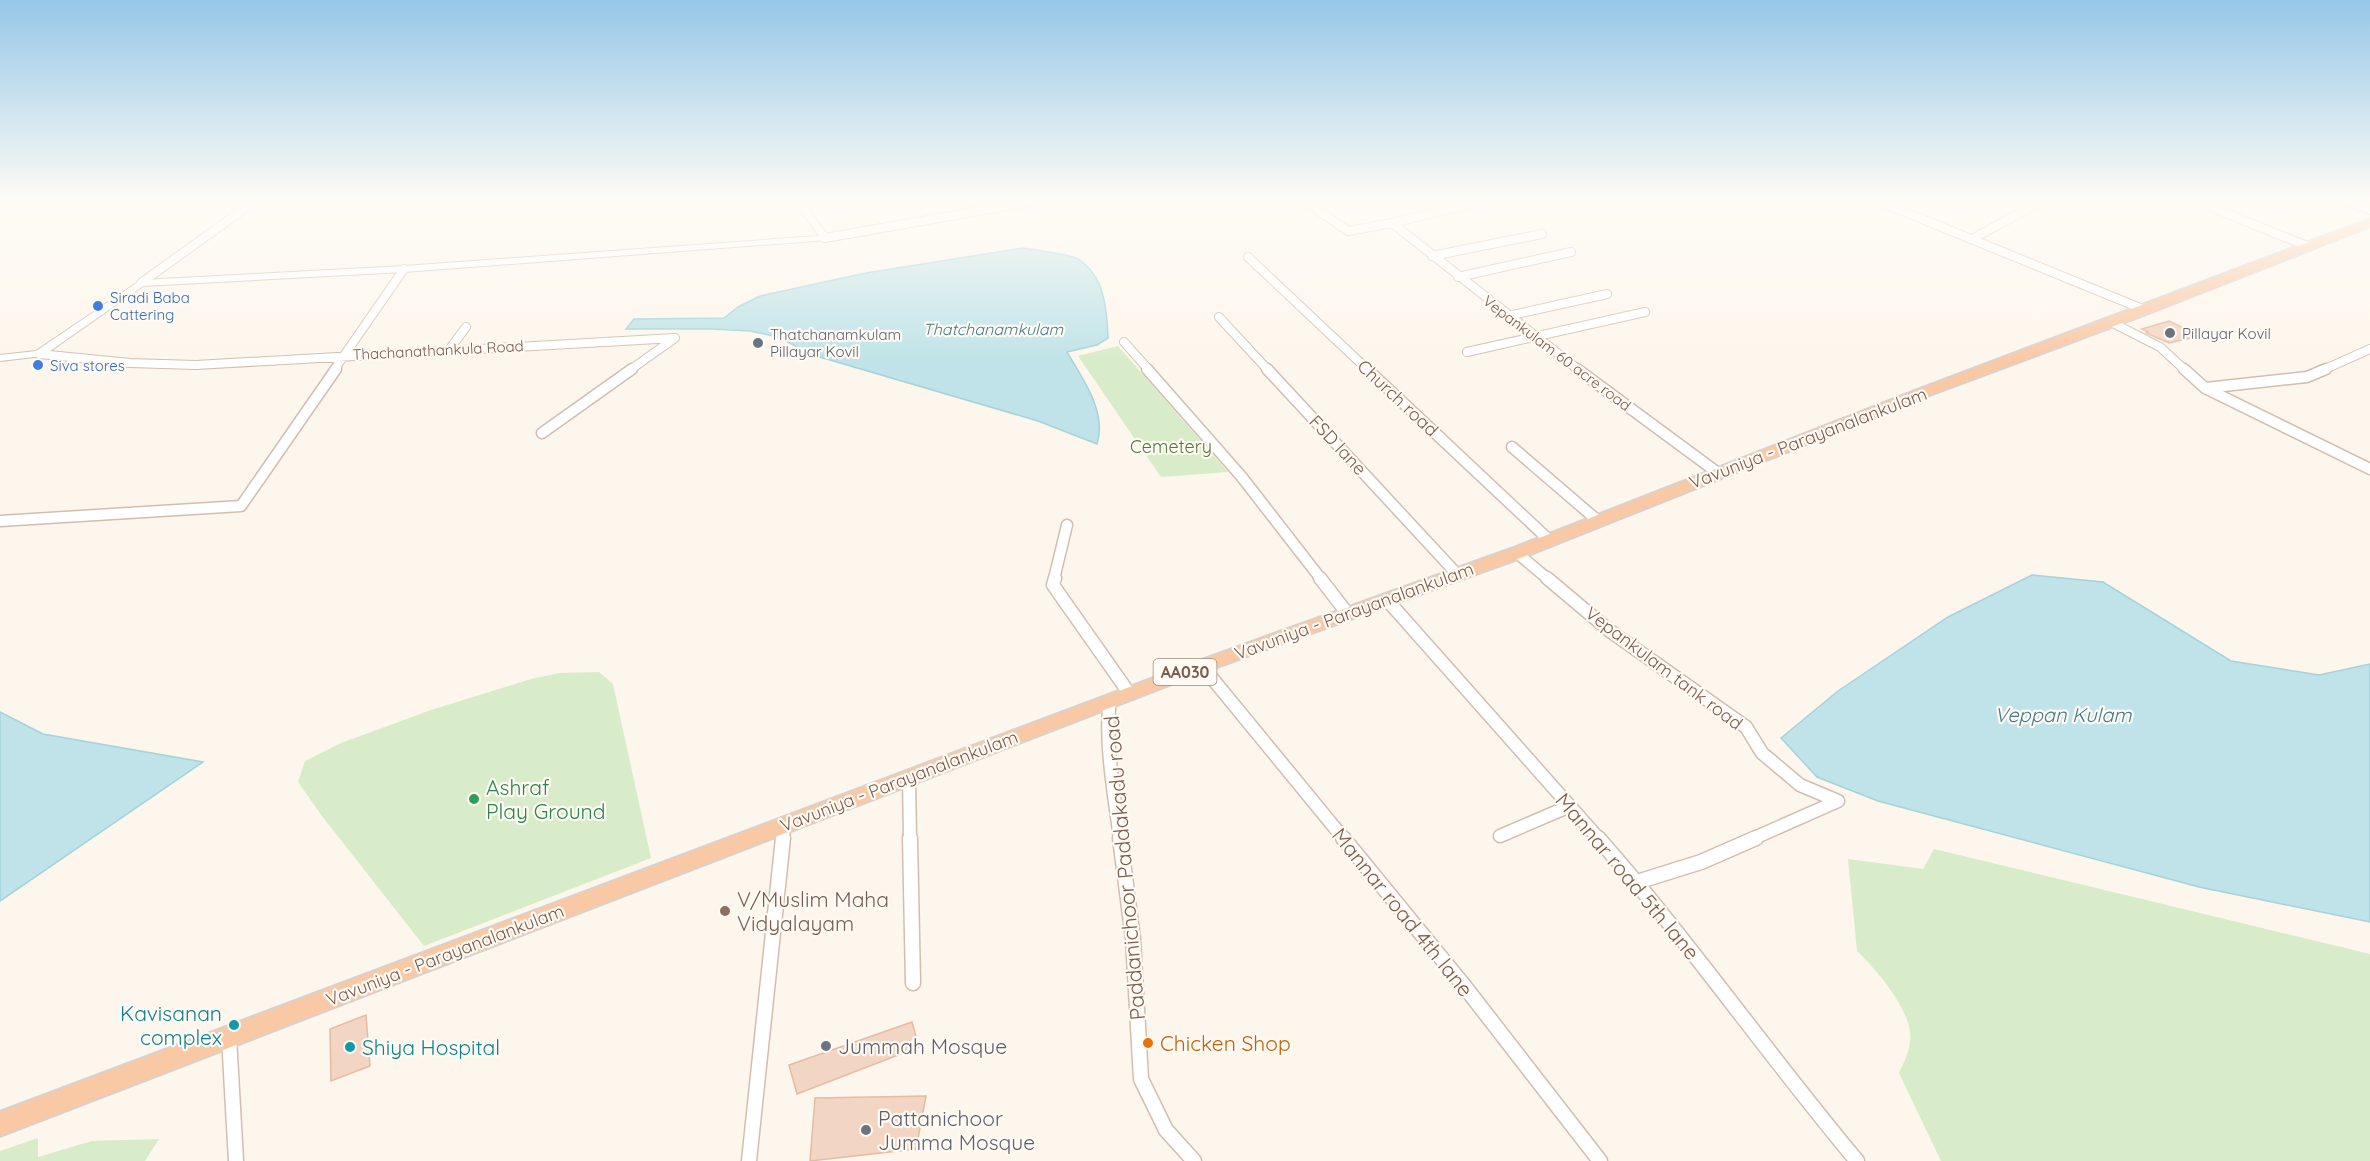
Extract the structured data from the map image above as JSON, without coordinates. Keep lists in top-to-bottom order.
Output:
{
  "streets": {
    "highway": ["Vavuniya - Parayanalankulam", "AA030"],
    "street": [
      "Thachanathankula Road",
      "Vepankulam 60 acre road",
      "Church road",
      "FSD lane",
      "Vepankulam tank road",
      "Paddanichoor Paddakadu road",
      "Mannar road 5th lane",
      "Mannar road 4th lane"
    ]
  },
  "crossings": [
    ["Vepankulam 60 acre road", "Vavuniya - Parayanalankulam"],
    ["Church road", "Vavuniya - Parayanalankulam"],
    ["Vavuniya - Parayanalankulam", "FSD lane"],
    ["Vavuniya - Parayanalankulam", "Vepankulam tank road"],
    ["Vavuniya - Parayanalankulam", "Paddanichoor Paddakadu road"],
    ["Vavuniya - Parayanalankulam", "Mannar road 5th lane"],
    ["Vavuniya - Parayanalankulam", "Mannar road 4th lane"],
    ["Vepankulam tank road", "Mannar road 5th lane"]
  ],
  "water": ["Thatchanamkulam", "Veppan Kulam"],
  "parks": ["Cemetery"],
  "places": [
    "Siradi Baba Cattering",
    "Pillayar Kovil",
    "Thatchanamkulam Pillayar Kovil",
    "Siva stores",
    "Ashraf Play Ground",
    "V/Muslim Maha Vidyalayam",
    "Kavisanan complex",
    "Chicken Shop",
    "Jummah Mosque",
    "Shiya Hospital",
    "Pattanichoor Jumma Mosque"
  ]
}
